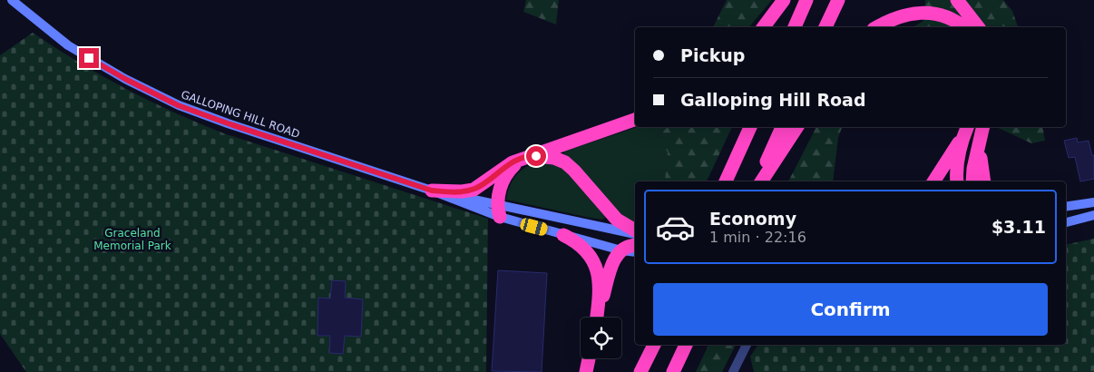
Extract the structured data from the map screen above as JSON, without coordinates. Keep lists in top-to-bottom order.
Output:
{
  "streets": {
    "main road": ["GALLOPING HILL ROAD"]
  },
  "parks": ["Graceland Memorial Park"],
  "page": {
    "banner": ["Pickup", "Galloping Hill Road"],
    "list": [
      {
        "name": "Economy",
        "note": "1 min · 22:16",
        "value": "$3.11"
      }
    ],
    "buttons": "Confirm"
  }
}
